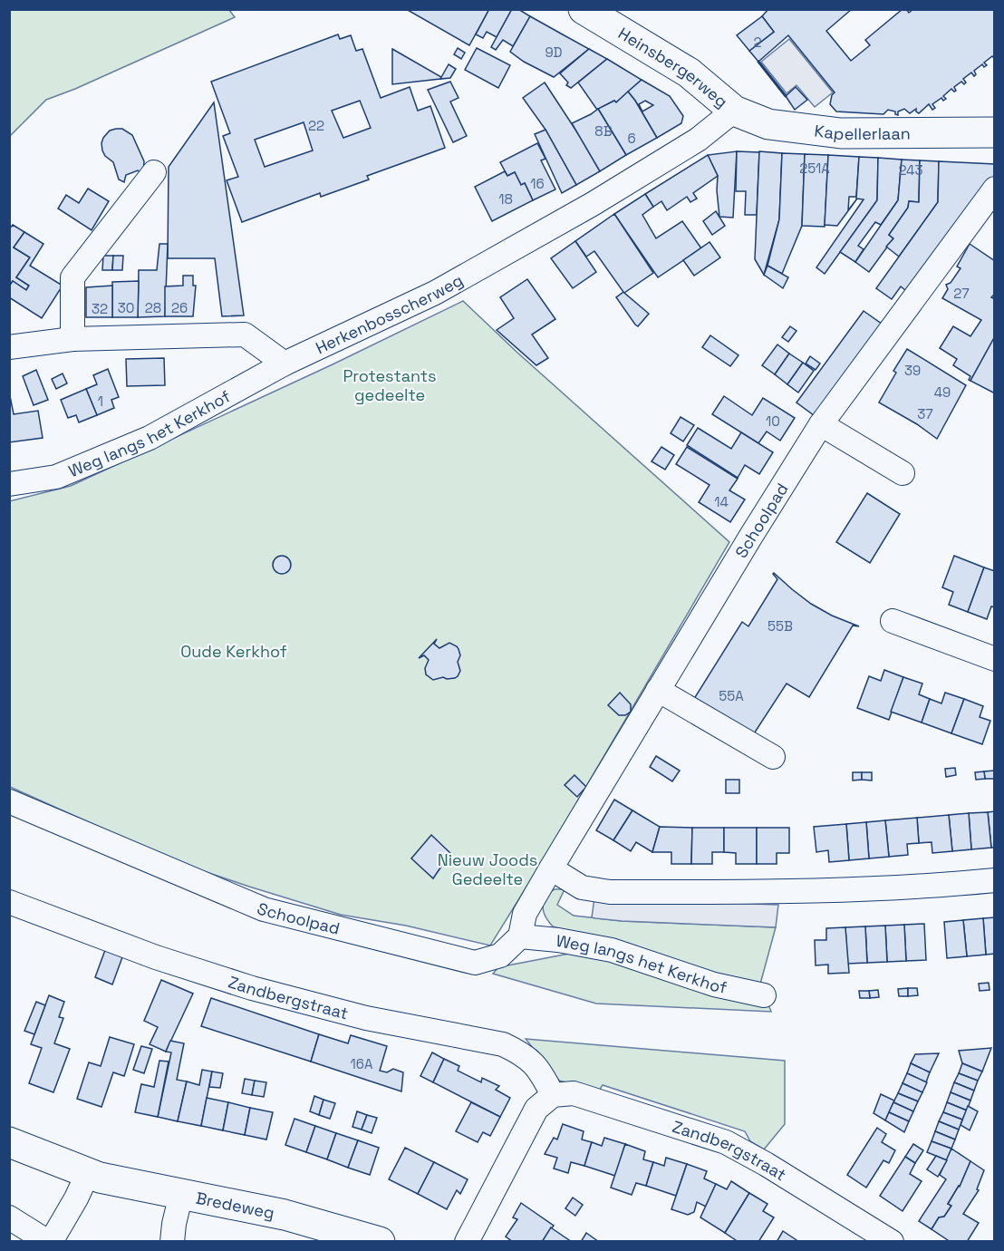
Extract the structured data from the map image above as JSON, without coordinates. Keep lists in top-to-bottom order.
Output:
{
  "streets": {
    "street": [
      "Heinsbergerweg",
      "Kapellerlaan",
      "Herkenbosscherweg",
      "Weg langs het Kerkhof",
      "Schoolpad",
      "Zandbergstraat",
      "Bredeweg"
    ]
  },
  "crossings": [
    ["Heinsbergerweg", "Kapellerlaan"],
    ["Heinsbergerweg", "Herkenbosscherweg"],
    ["Kapellerlaan", "Herkenbosscherweg"],
    ["Herkenbosscherweg", "Weg langs het Kerkhof"],
    ["Weg langs het Kerkhof", "Schoolpad"]
  ],
  "parks": ["Protestants gedeelte", "Oude Kerkhof", "Nieuw Joods Gedeelte"],
  "house_numbers": [
    "2",
    "9D",
    "22",
    "8B",
    "6",
    "251A",
    "243",
    "16",
    "18",
    "27",
    "30",
    "28",
    "26",
    "32",
    "39",
    "49",
    "1",
    "37",
    "10",
    "14",
    "55B",
    "55A",
    "16A"
  ]
}
